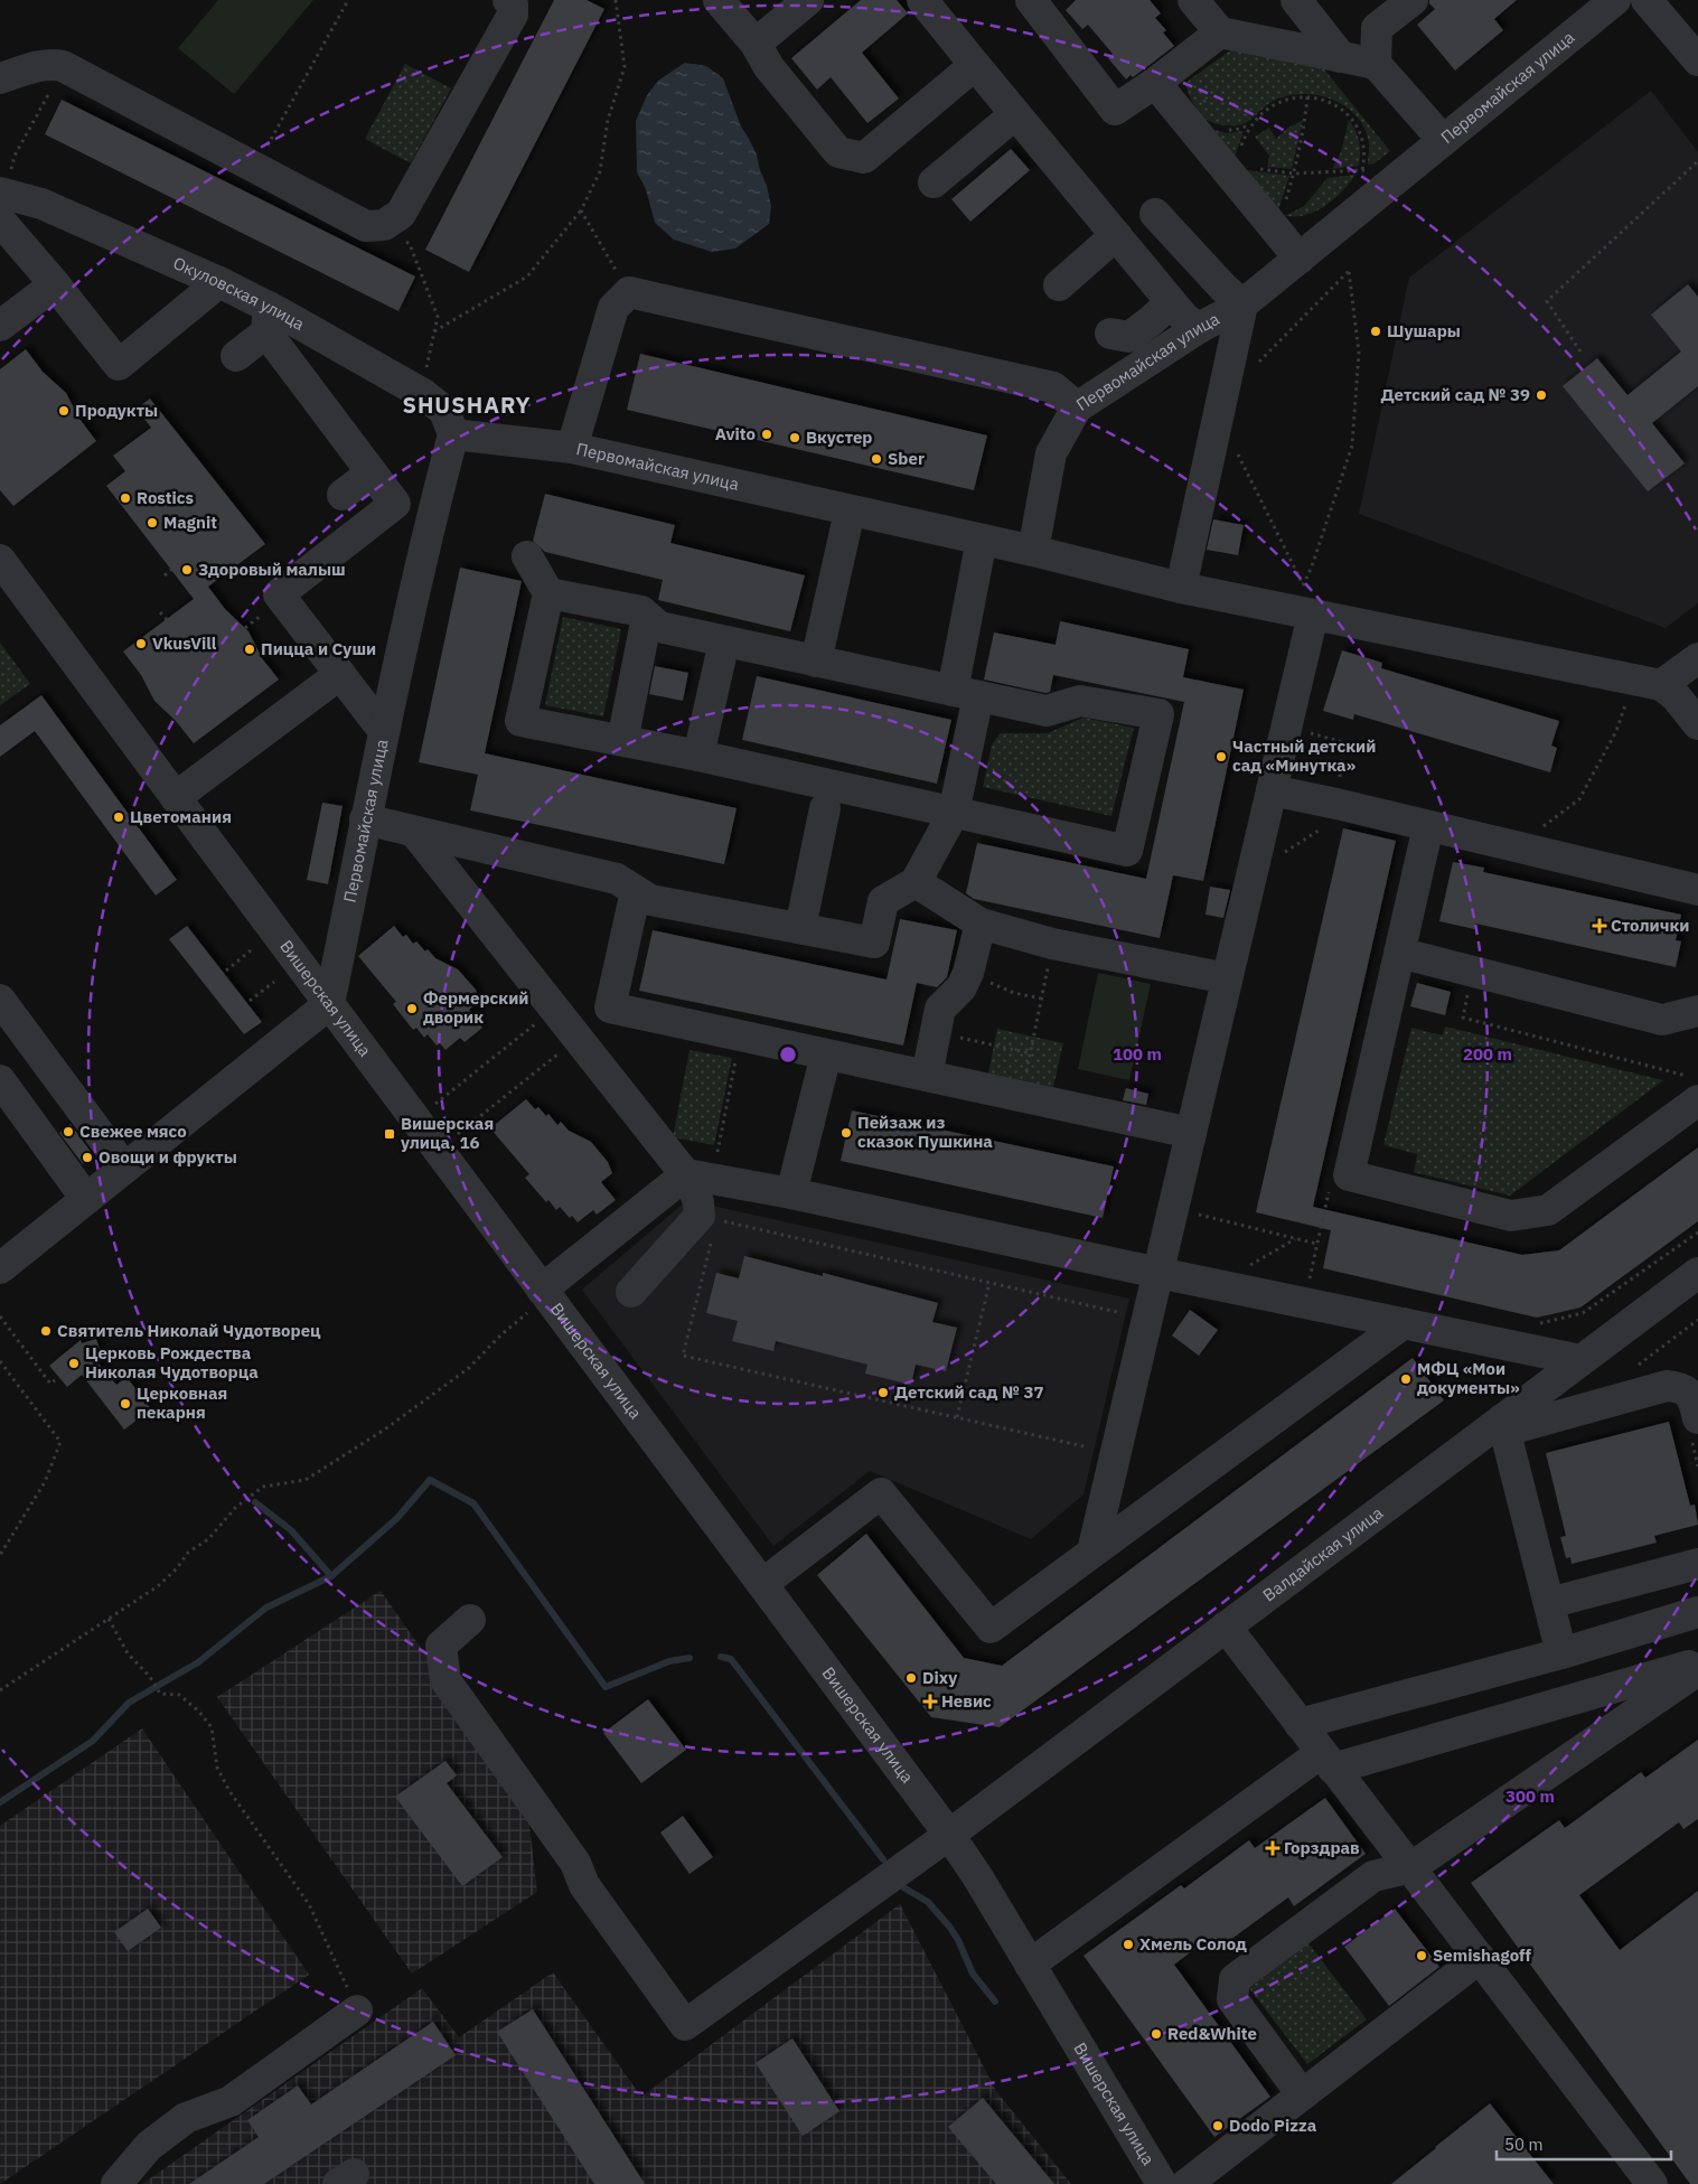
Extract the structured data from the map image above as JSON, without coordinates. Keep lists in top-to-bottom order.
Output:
{
  "streets": {
    "street": [
      "Первомайская улица",
      "Окуловская улица",
      "Вишерская улица",
      "Валдайская улица"
    ]
  },
  "crossings": [
    ["Первомайская улица", "Окуловская улица"],
    ["Первомайская улица", "Вишерская улица"],
    ["Вишерская улица", "Валдайская улица"]
  ],
  "districts": ["SHUSHARY"],
  "places": {
    "other": [
      "Шушары",
      "Детский сад № 39",
      "Продукты",
      "Avito",
      "Вкустер",
      "Sber",
      "Rostics",
      "Magnit",
      "Здоровый малыш",
      "VkusVill",
      "Пицца и Суши",
      "Частный детский сад «Минутка»",
      "Цветомания",
      "Фермерский дворик",
      "Свежее мясо",
      "Пейзаж из сказок Пушкина",
      "Овощи и фрукты",
      "Святитель Николай Чудотворец",
      "Церковь Рождества Николая Чудотворца",
      "МФЦ «Мои документы»",
      "Детский сад № 37",
      "Церковная пекарня",
      "Dixy",
      "Хмель Солод",
      "Semishagoff",
      "Red&White",
      "Dodo Pizza"
    ],
    "health": ["Столички", "Невис", "Горздрав"],
    "transit": ["Вишерская улица, 16"]
  },
  "scale_bar": "50 m",
  "rings": ["100 m", "200 m", "300 m"]
}
